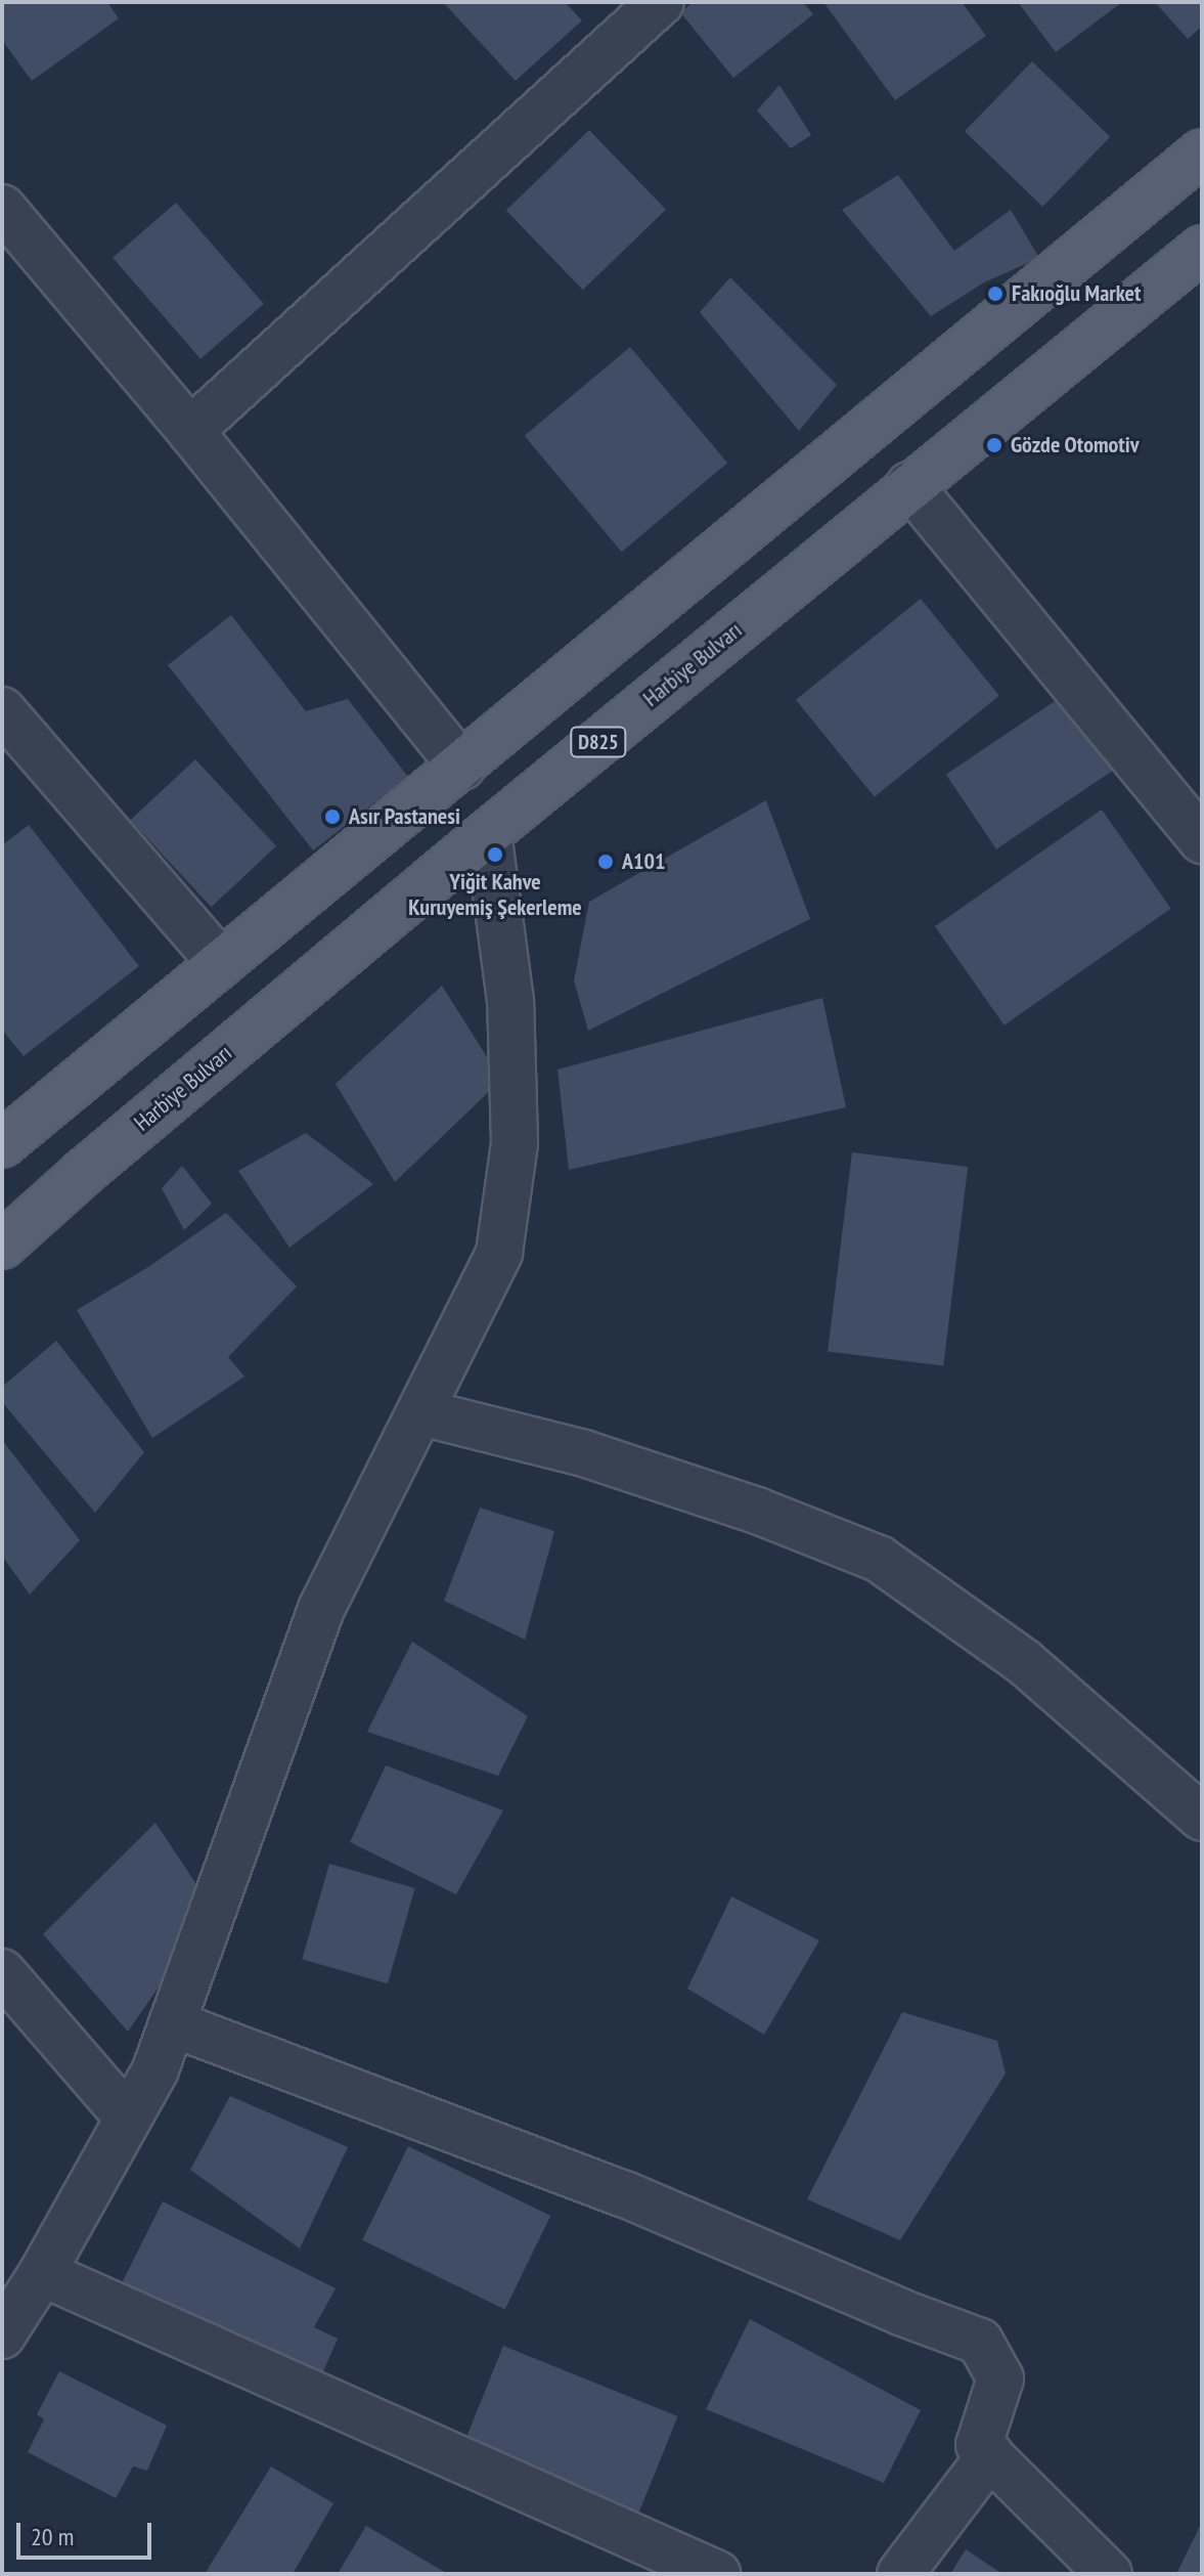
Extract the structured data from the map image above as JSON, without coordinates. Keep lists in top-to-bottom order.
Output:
{
  "streets": {
    "main road": ["Harbiye Bulvarı", "D825"]
  },
  "places": [
    "Fakıoğlu Market",
    "Gözde Otomotiv",
    "Asır Pastanesi",
    "Yiğit Kahve Kuruyemiş Şekerleme",
    "A101"
  ],
  "scale_bar": "20 m"
}
